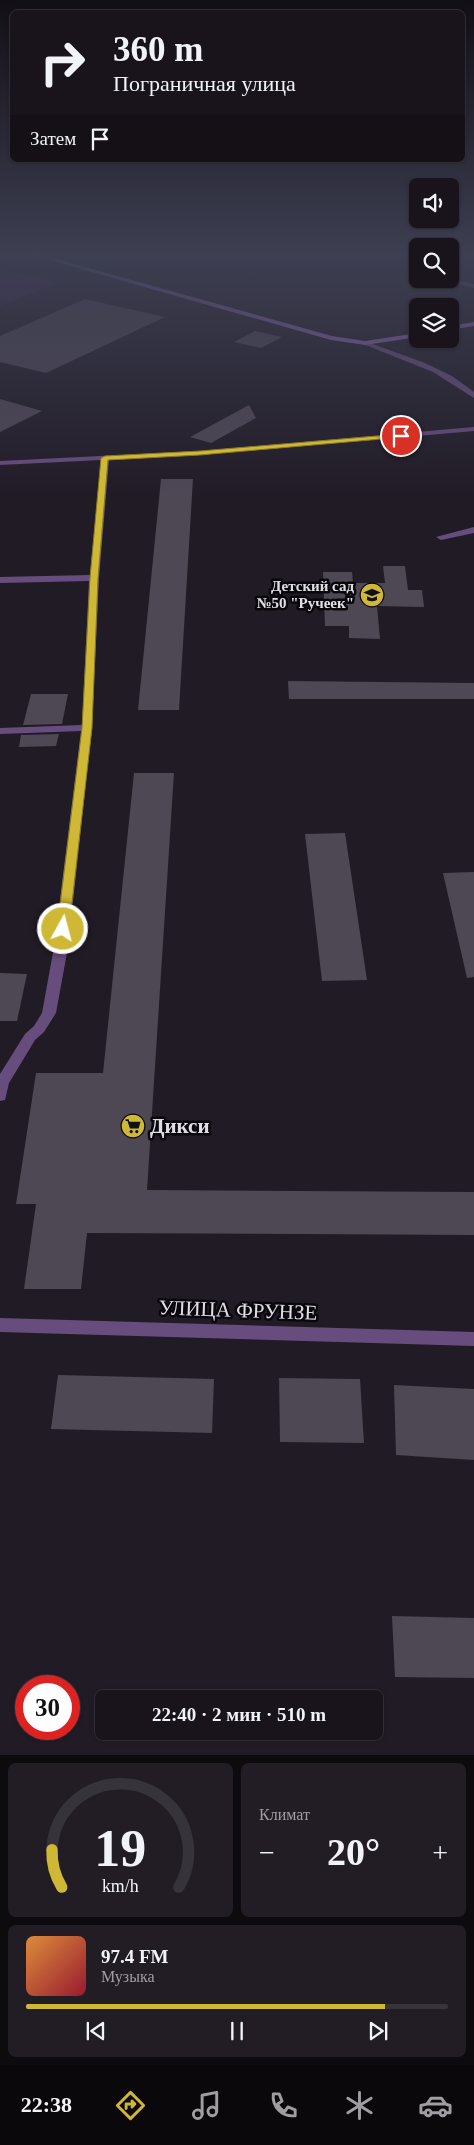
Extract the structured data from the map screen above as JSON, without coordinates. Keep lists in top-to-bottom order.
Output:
{
  "streets": {
    "street": ["УЛИЦА ФРУНЗЕ"]
  },
  "places": {
    "school or university": ["Детский сад №50 \"Ручеек\""],
    "supermarket": ["Дикси"]
  },
  "page": {
    "turn": ["360 m", "Пограничная улица"],
    "then": "Затем",
    "limit": "30",
    "trip": "22:40 · 2 мин · 510 m",
    "tile": "Климат",
    "heat": ["−", "20°", "+"],
    "song": ["97.4 FM", "Музыка"],
    "tabs": "22:38",
    "gauge": ["19", "km/h"]
  }
}
